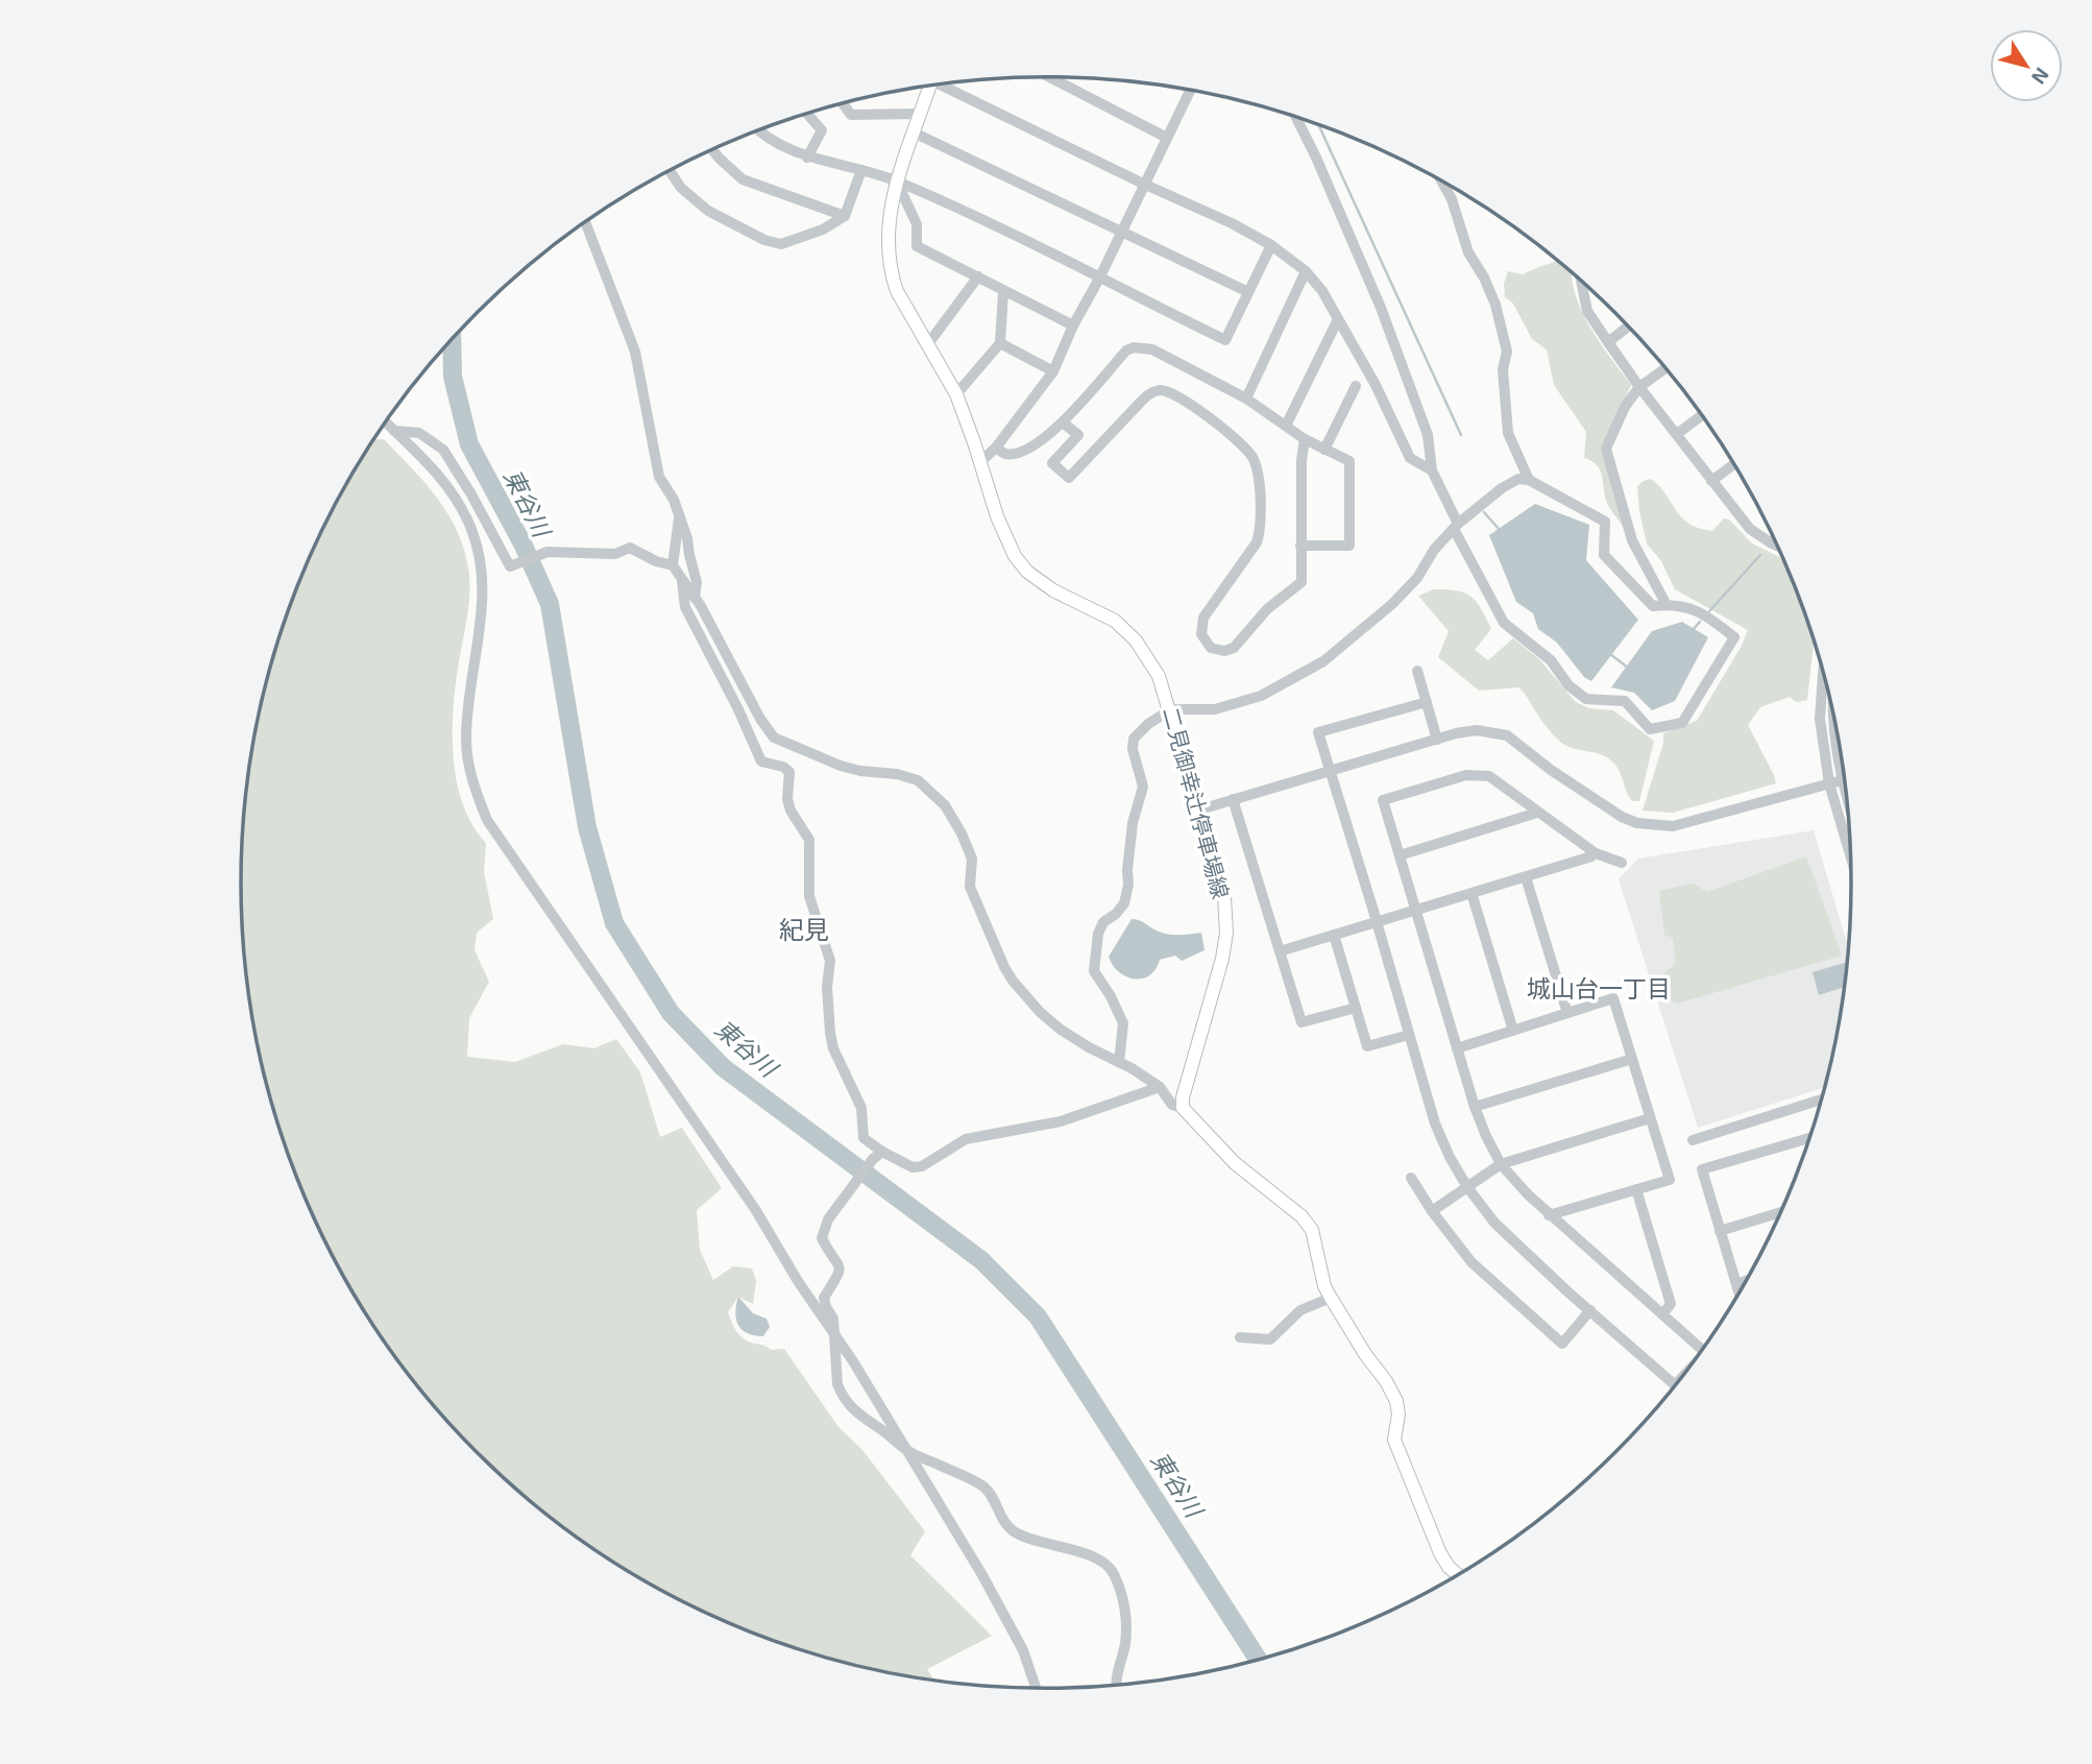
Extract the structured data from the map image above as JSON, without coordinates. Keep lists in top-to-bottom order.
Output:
{
  "streets": {
    "main road": ["二見御幸辻停車場線"]
  },
  "districts": ["紀見", "城山台一丁目"],
  "water": ["東谷川"],
  "north": "bottom right"
}
